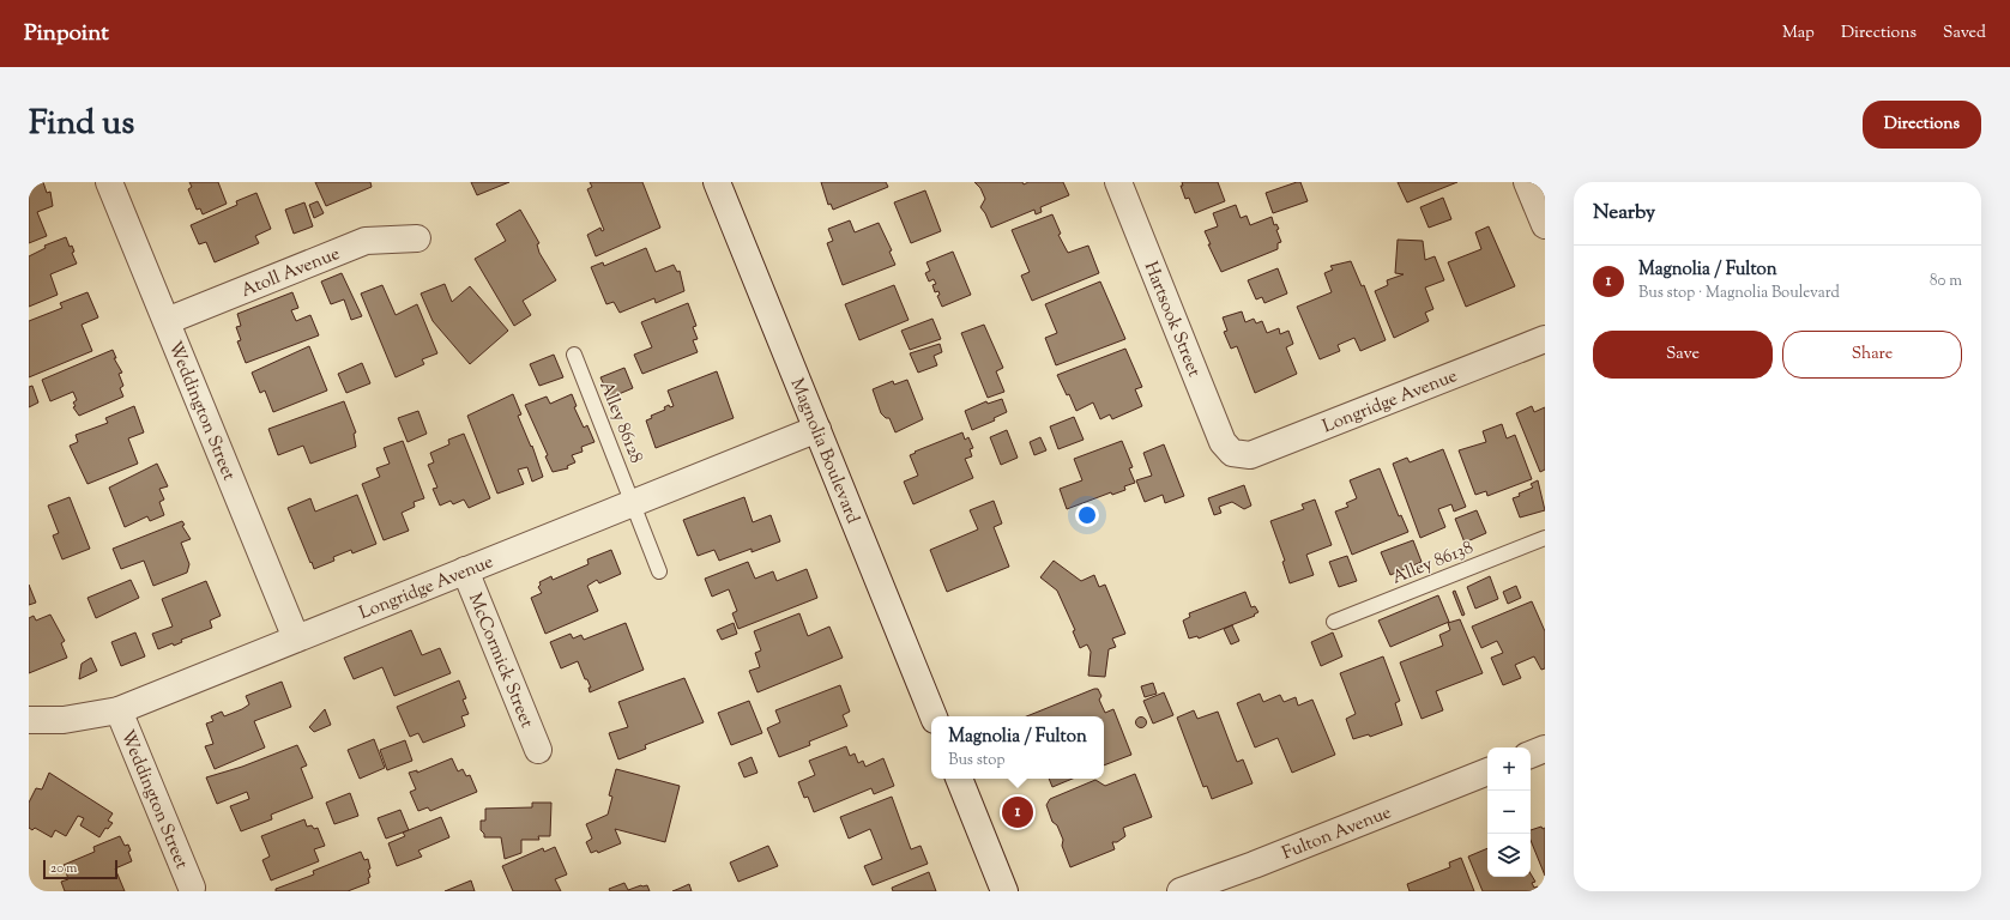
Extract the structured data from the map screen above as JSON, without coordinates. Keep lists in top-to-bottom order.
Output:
{
  "streets": {
    "street": [
      "Atoll Avenue",
      "Hartsook Street",
      "Longridge Avenue",
      "Weddington Street",
      "Magnolia Boulevard",
      "McCormick Street",
      "Fulton Avenue"
    ],
    "lane": ["Alley 86128", "Alley 86138"]
  },
  "crossings": [
    ["Atoll Avenue", "Weddington Street"],
    ["Hartsook Street", "Longridge Avenue"],
    ["Longridge Avenue", "Weddington Street"],
    ["Longridge Avenue", "Alley 86128"],
    ["Longridge Avenue", "Magnolia Boulevard"],
    ["Longridge Avenue", "McCormick Street"]
  ],
  "scale_bar": "20 m",
  "page": {
    "header": "Pinpoint",
    "nav": ["Map", "Directions", "Saved"],
    "title": "Find us",
    "buttons": [
      "Directions",
      ["Save", "Share"]
    ],
    "heading": "Nearby",
    "list": [
      {
        "mark": "1",
        "name": "Magnolia / Fulton",
        "note": "Bus stop · Magnolia Boulevard",
        "value": "80 m"
      }
    ],
    "popup": ["Magnolia / Fulton", "Bus stop"],
    "map_buttons": ["+", "−"],
    "pins": "1",
    "scale": "20 m"
  }
}
